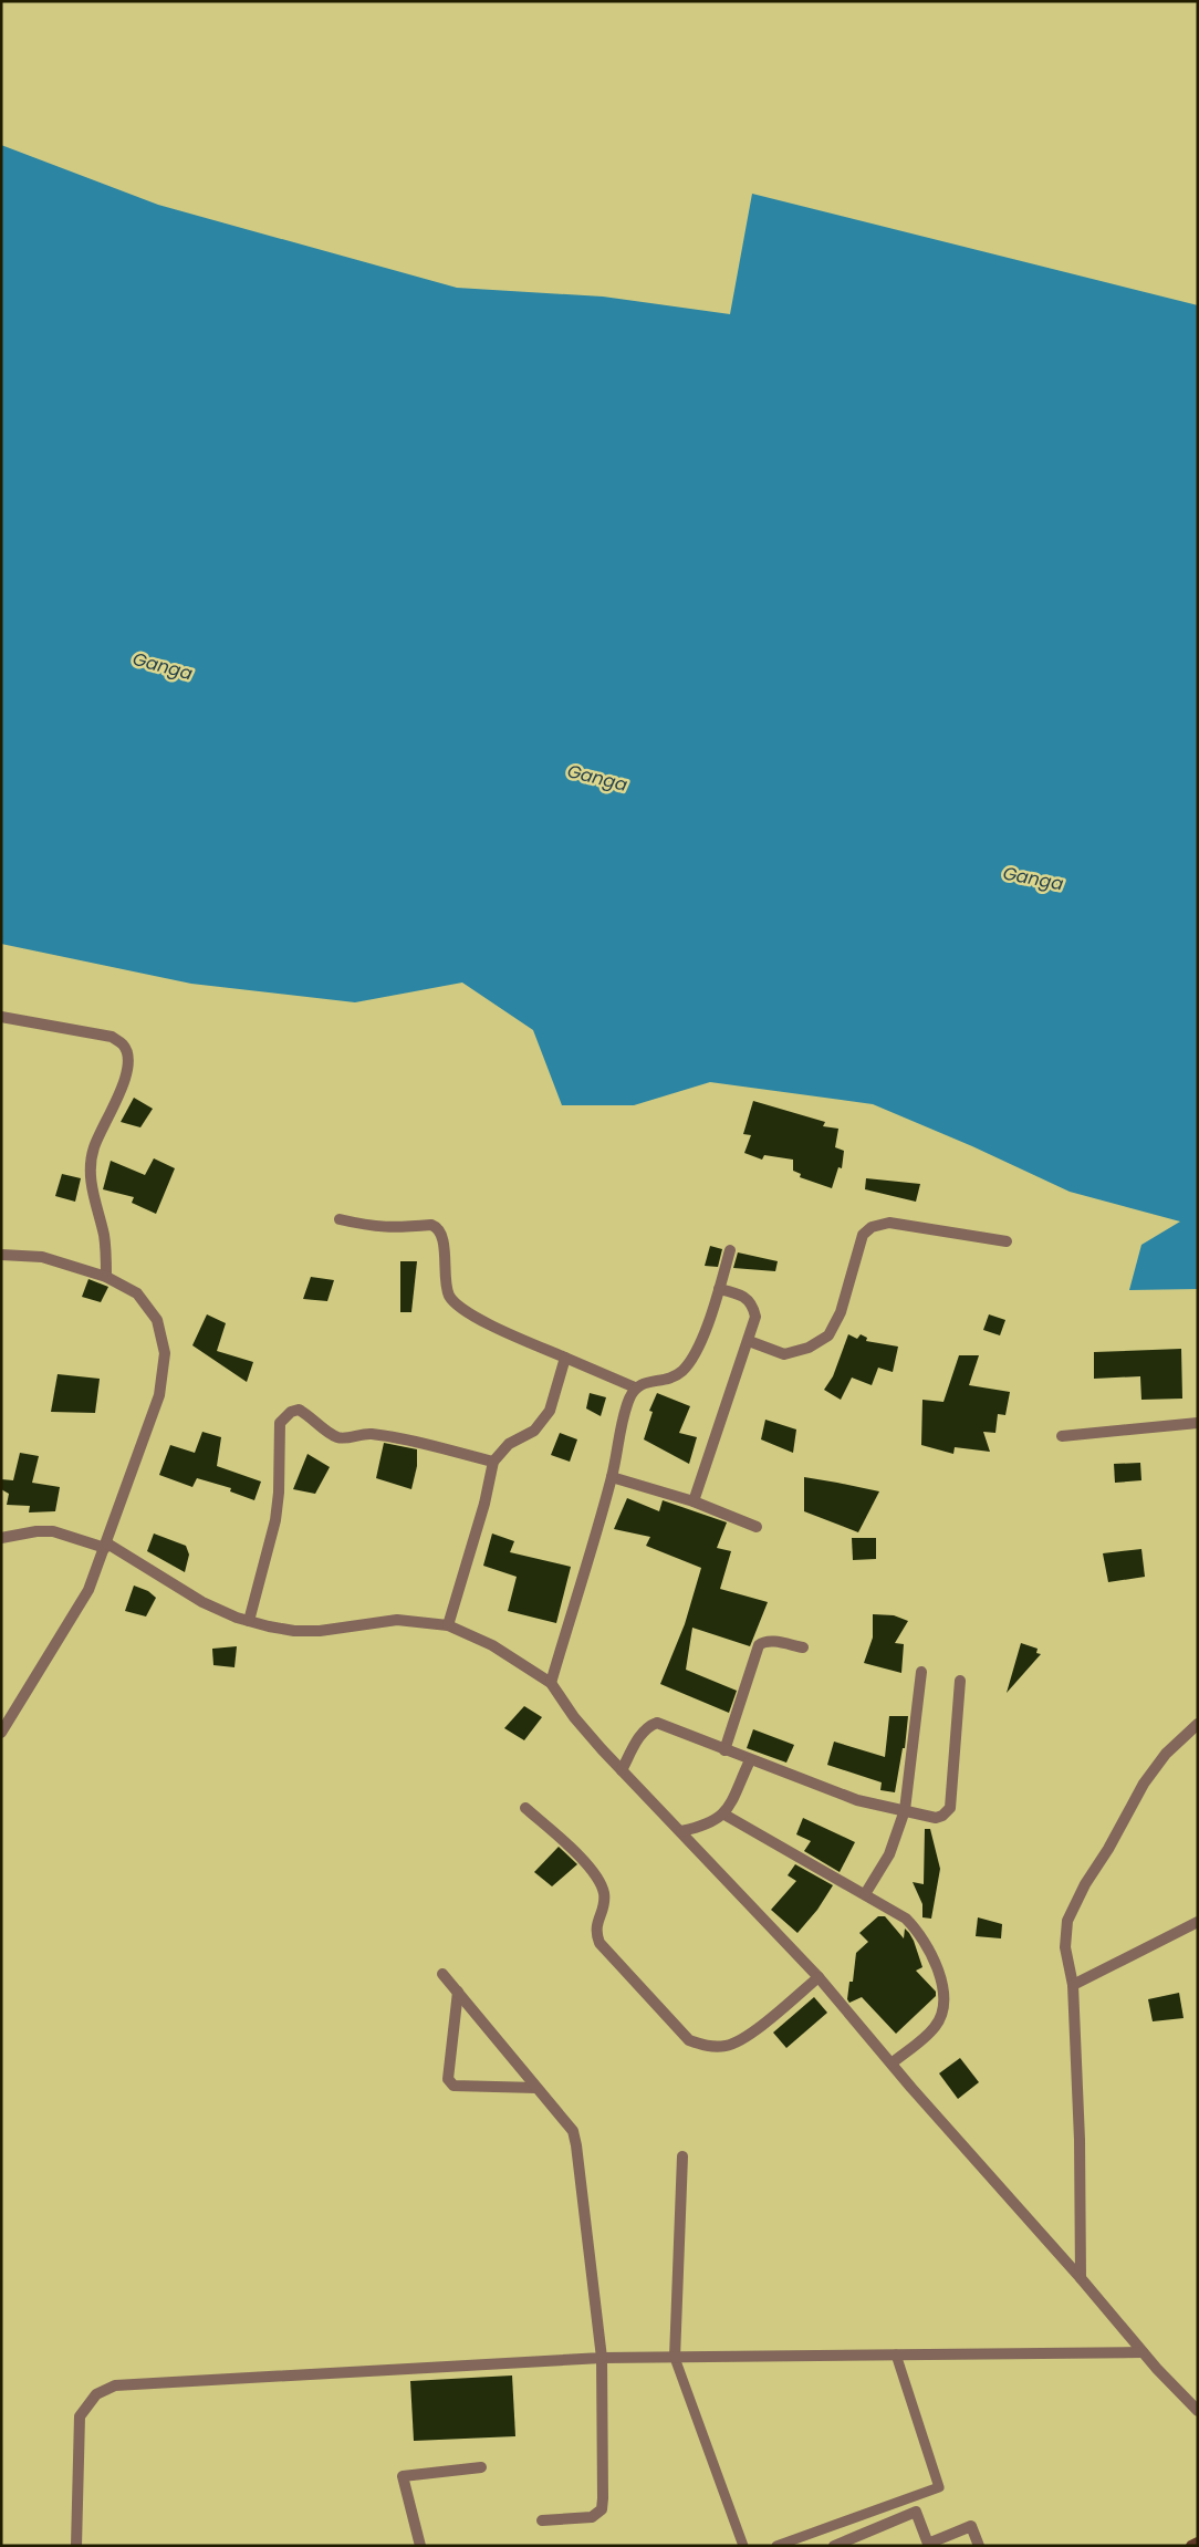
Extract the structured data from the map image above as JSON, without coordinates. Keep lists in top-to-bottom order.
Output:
{
  "water": ["Ganga"]
}
